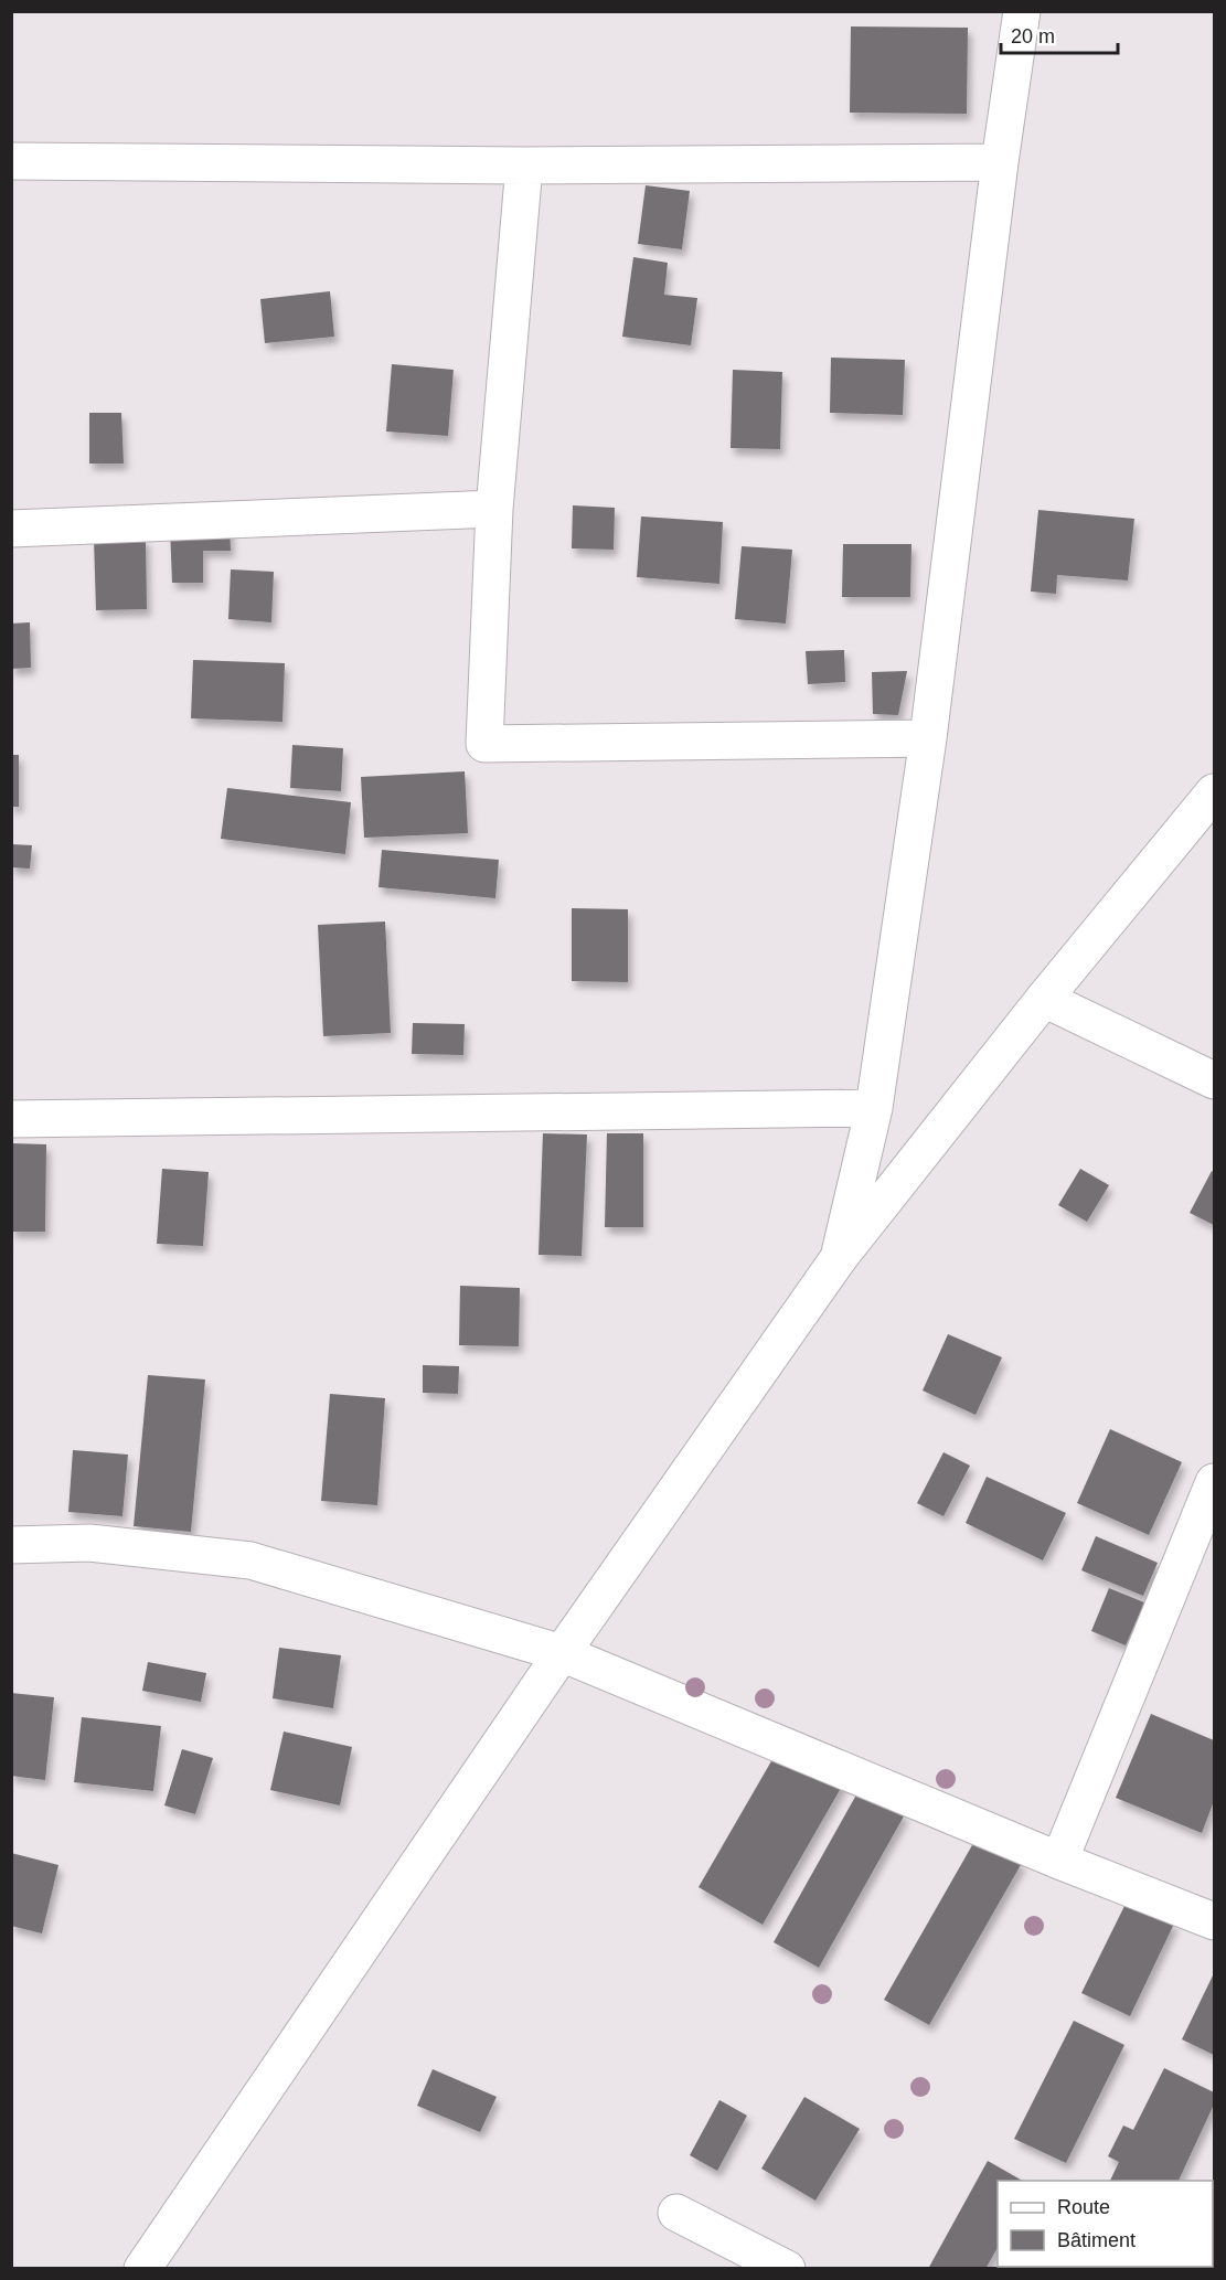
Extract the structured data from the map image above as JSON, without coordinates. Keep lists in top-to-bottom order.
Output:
{
  "legend": ["Route", "Bâtiment"],
  "scale_bar": "20 m"
}
